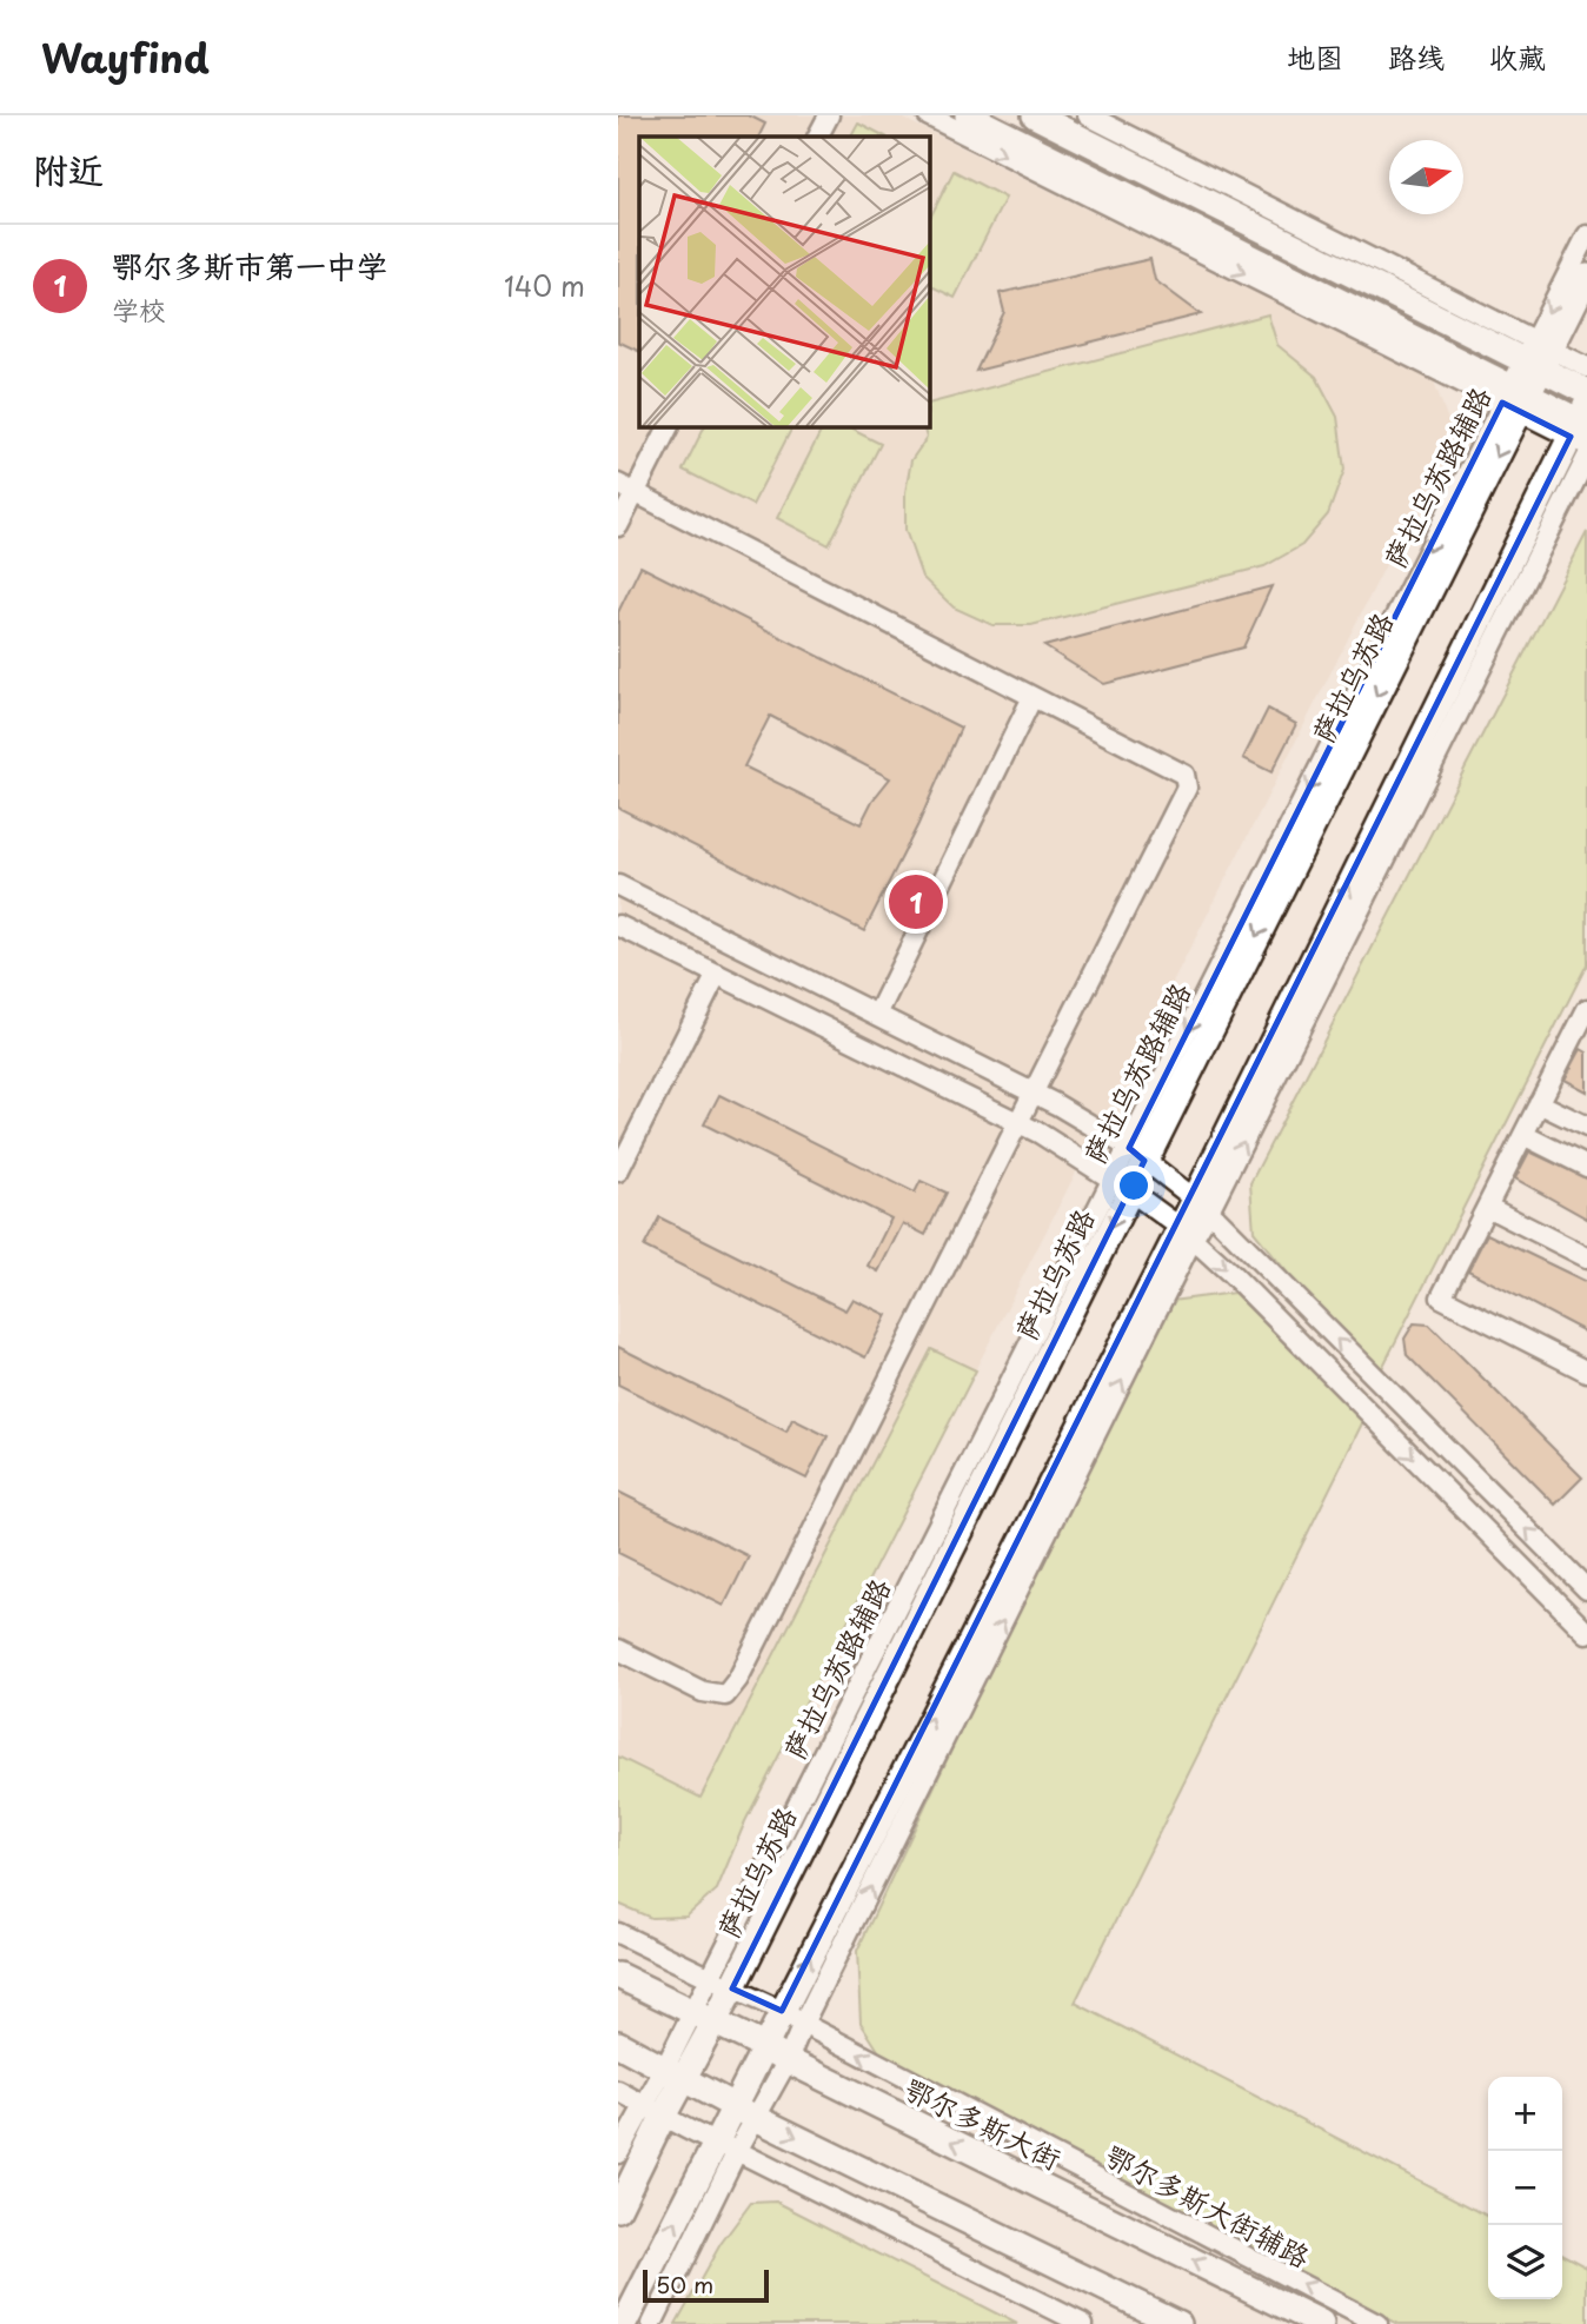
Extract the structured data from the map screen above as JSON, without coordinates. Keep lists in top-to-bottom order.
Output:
{
  "streets": {
    "main road": ["萨拉乌苏路", "鄂尔多斯大街"],
    "street": ["鄂尔多斯大街辅路"]
  },
  "crossings": [
    ["萨拉乌苏路", "鄂尔多斯大街"],
    ["萨拉乌苏路", "鄂尔多斯大街辅路"]
  ],
  "scale_bar": "50 m",
  "north": "right",
  "page": {
    "header": "Wayfind",
    "nav": ["地图", "路线", "收藏"],
    "heading": "附近",
    "list": [
      {
        "mark": "1",
        "name": "鄂尔多斯市第一中学",
        "note": "学校",
        "value": "140 m"
      }
    ],
    "pins": "1",
    "map_buttons": ["+", "−"],
    "scale": "50 m"
  }
}
